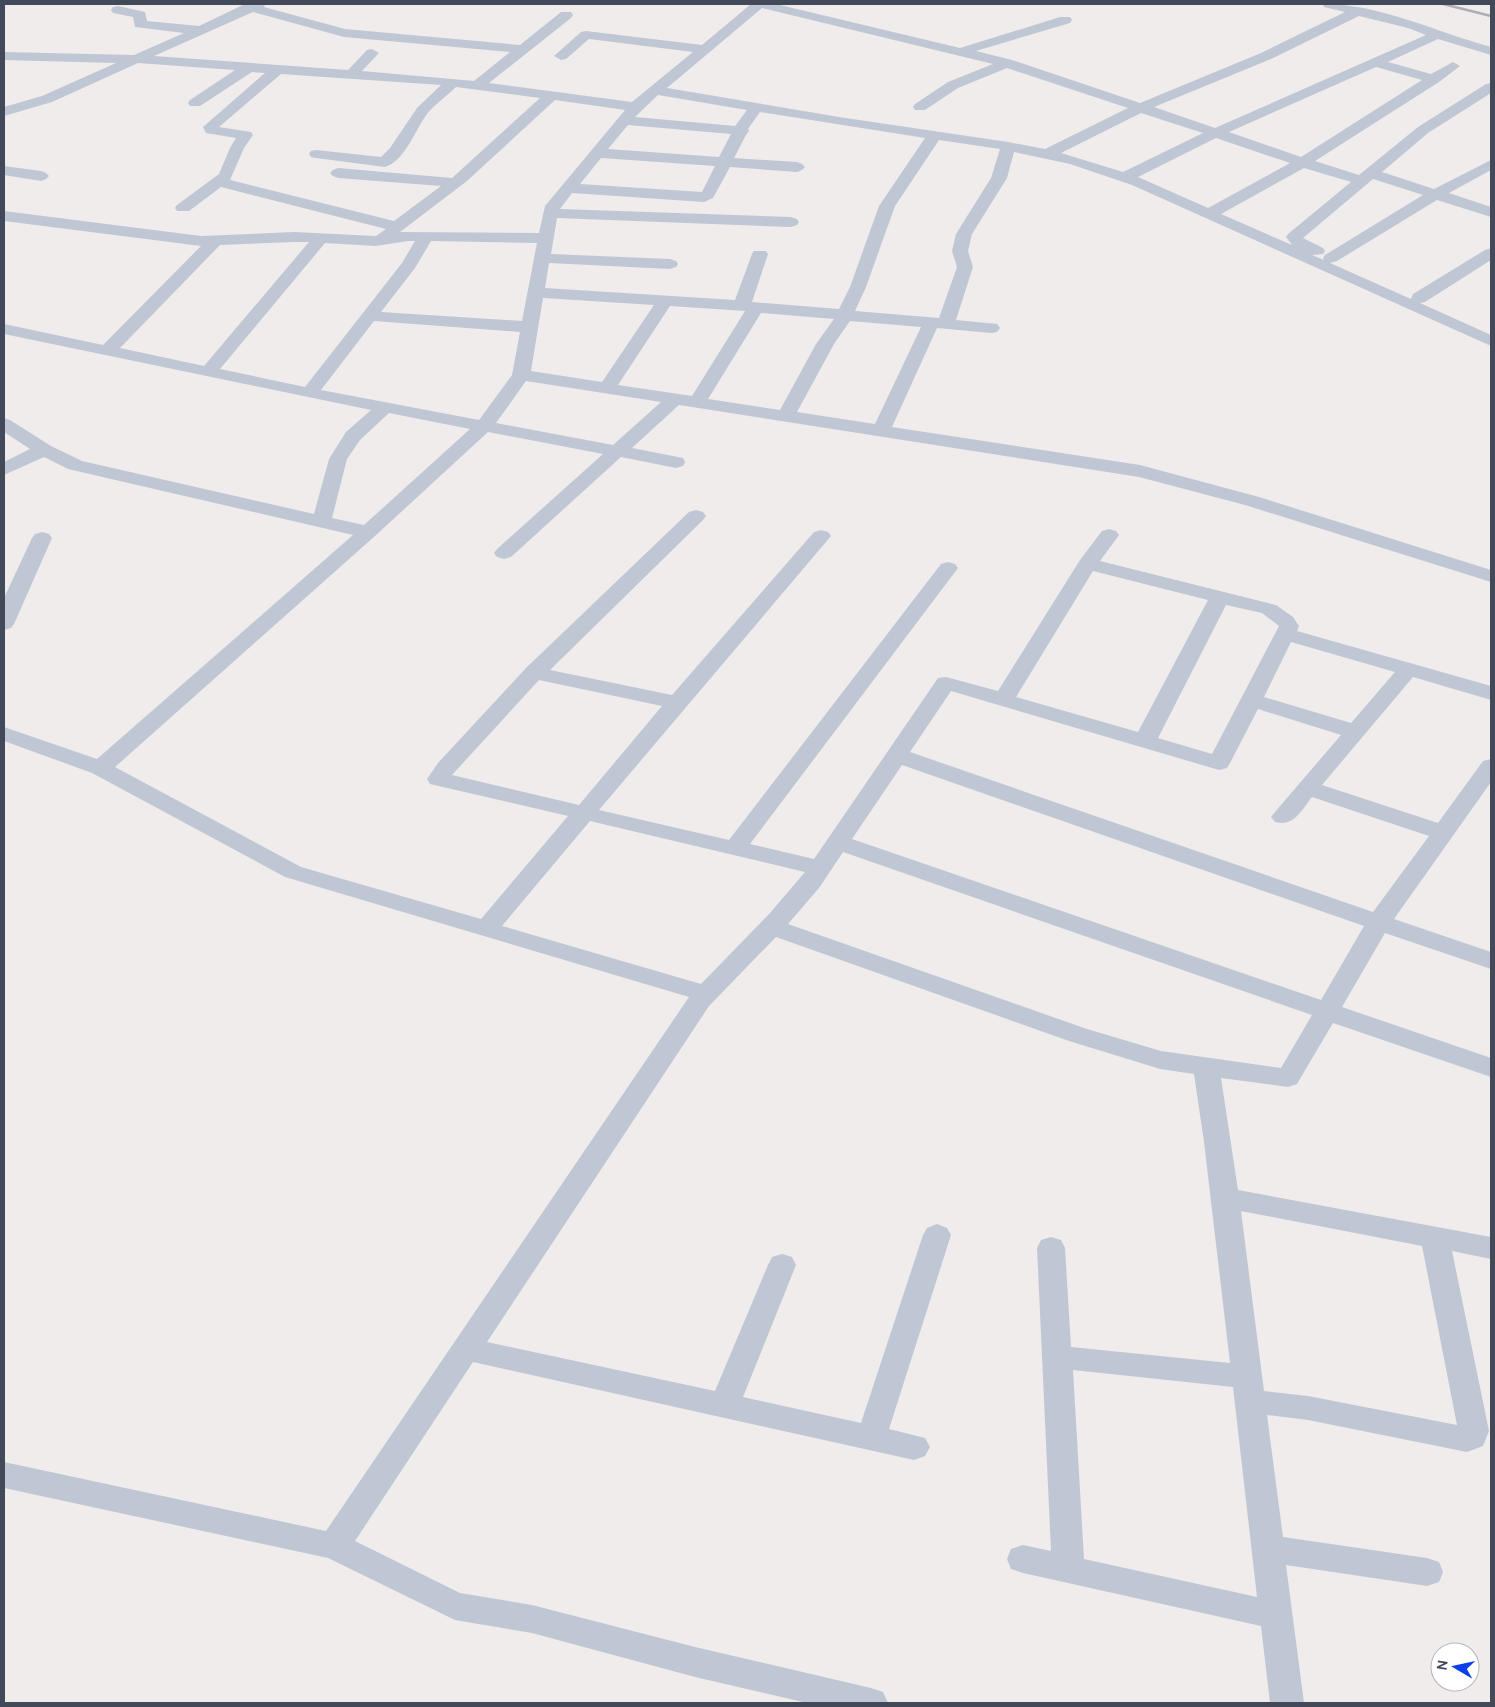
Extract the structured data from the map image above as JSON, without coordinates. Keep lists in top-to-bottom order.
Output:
{
  "north": "left"
}
